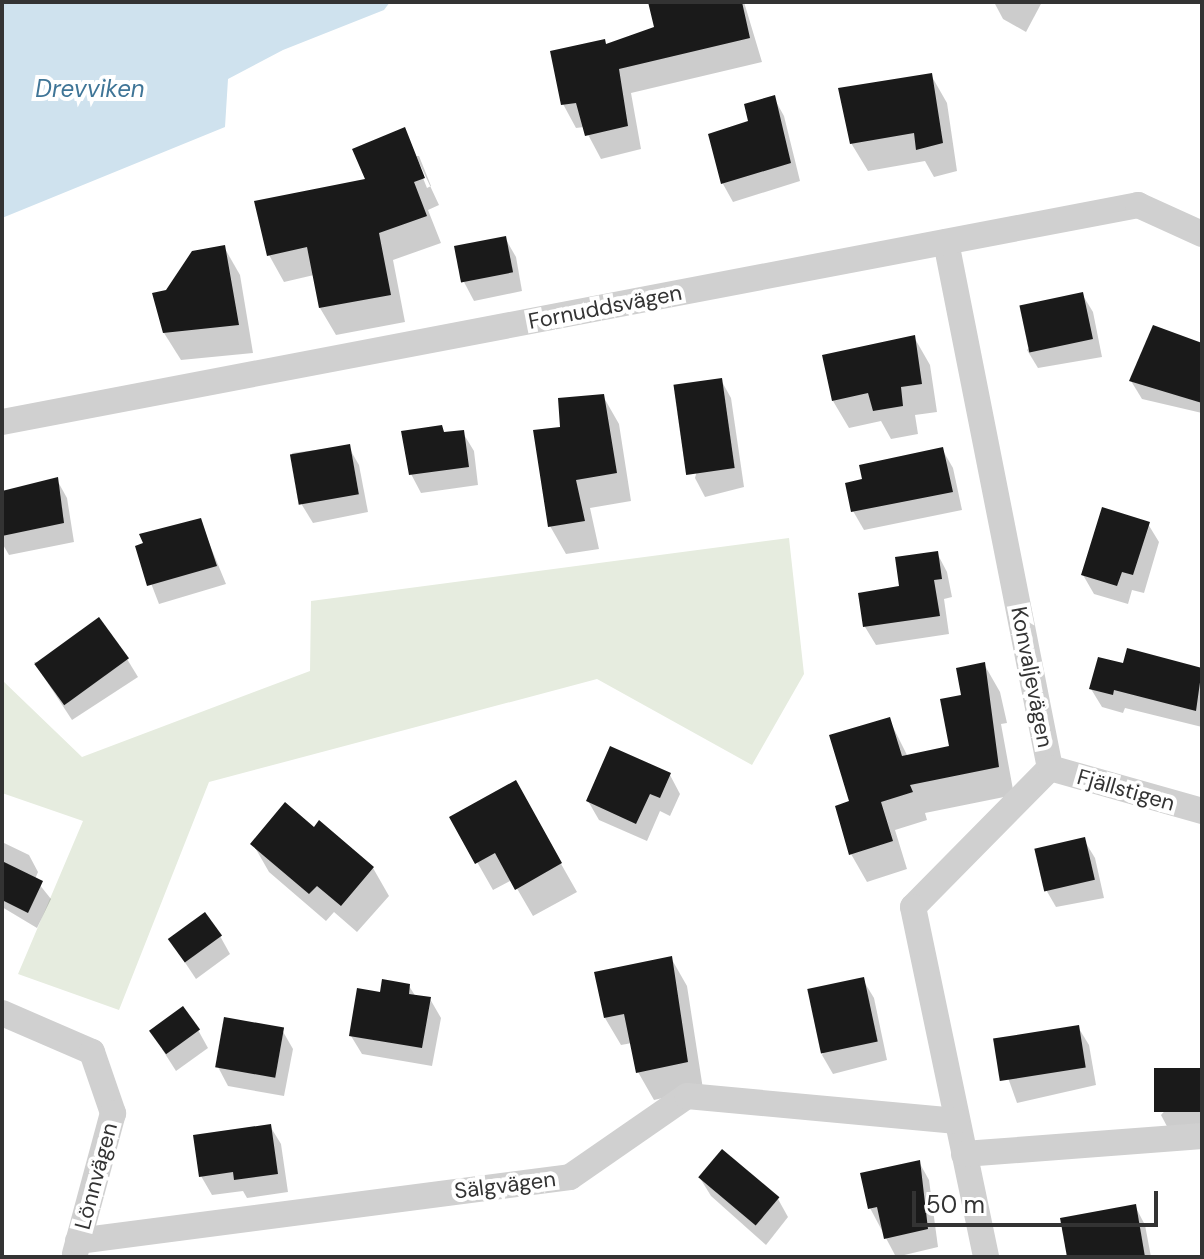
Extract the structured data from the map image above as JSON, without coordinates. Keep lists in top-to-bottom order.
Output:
{
  "streets": {
    "street": [
      "Fornuddsvägen",
      "Konvaljevägen",
      "Fjällstigen",
      "Lönnvägen",
      "Sälgvägen"
    ]
  },
  "crossings": [
    ["Fornuddsvägen", "Konvaljevägen"],
    ["Konvaljevägen", "Fjällstigen"],
    ["Konvaljevägen", "Sälgvägen"],
    ["Lönnvägen", "Sälgvägen"]
  ],
  "water": ["Drevviken"],
  "scale_bar": "50 m"
}
